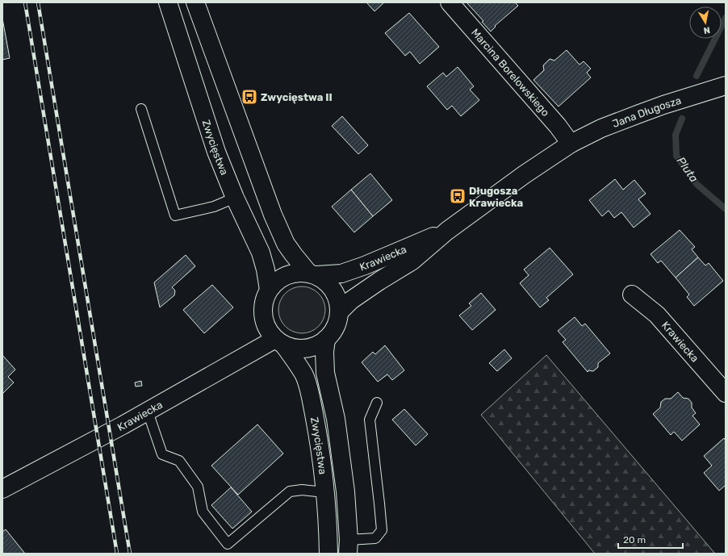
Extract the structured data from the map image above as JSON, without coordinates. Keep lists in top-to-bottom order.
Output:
{
  "streets": {
    "main road": [
      "Marcina Borelowskiego",
      "Jana Długosza",
      "Zwycięstwa",
      "Krawiecka"
    ]
  },
  "crossings": [
    ["Marcina Borelowskiego", "Jana Długosza"],
    ["Marcina Borelowskiego", "Krawiecka"],
    ["Jana Długosza", "Krawiecka"],
    ["Zwycięstwa", "Krawiecka"]
  ],
  "water": ["Pluta"],
  "places": {
    "bus stop": ["Zwycięstwa II", "Długosza Krawiecka"]
  },
  "scale_bar": "20 m",
  "north": "bottom"
}
